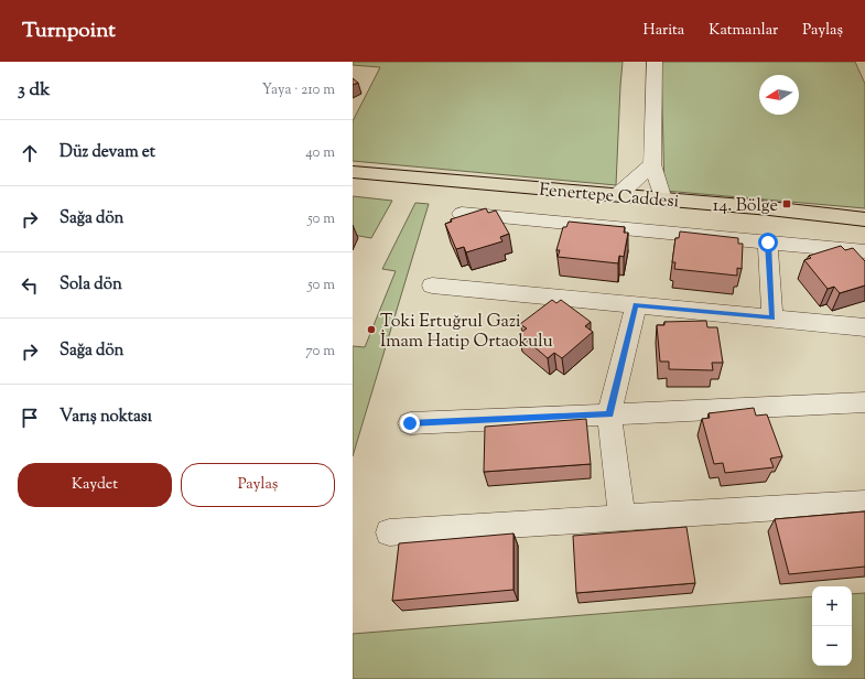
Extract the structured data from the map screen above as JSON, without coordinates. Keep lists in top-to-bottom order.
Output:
{
  "streets": {
    "main road": ["Fenertepe Caddesi"]
  },
  "places": {
    "transit": ["14. Bölge"],
    "other": ["Toki Ertuğrul Gazi İmam Hatip Ortaokulu"]
  },
  "north": "left",
  "page": {
    "header": "Turnpoint",
    "nav": ["Harita", "Katmanlar", "Paylaş"],
    "heading": ["3 dk", "Yaya · 210 m"],
    "list": [
      ["Düz devam et", "40 m"],
      ["Sağa dön", "50 m"],
      ["Sola dön", "50 m"],
      ["Sağa dön", "70 m"],
      "Varış noktası"
    ],
    "buttons": ["Kaydet", "Paylaş"],
    "map_buttons": ["+", "−"]
  }
}
